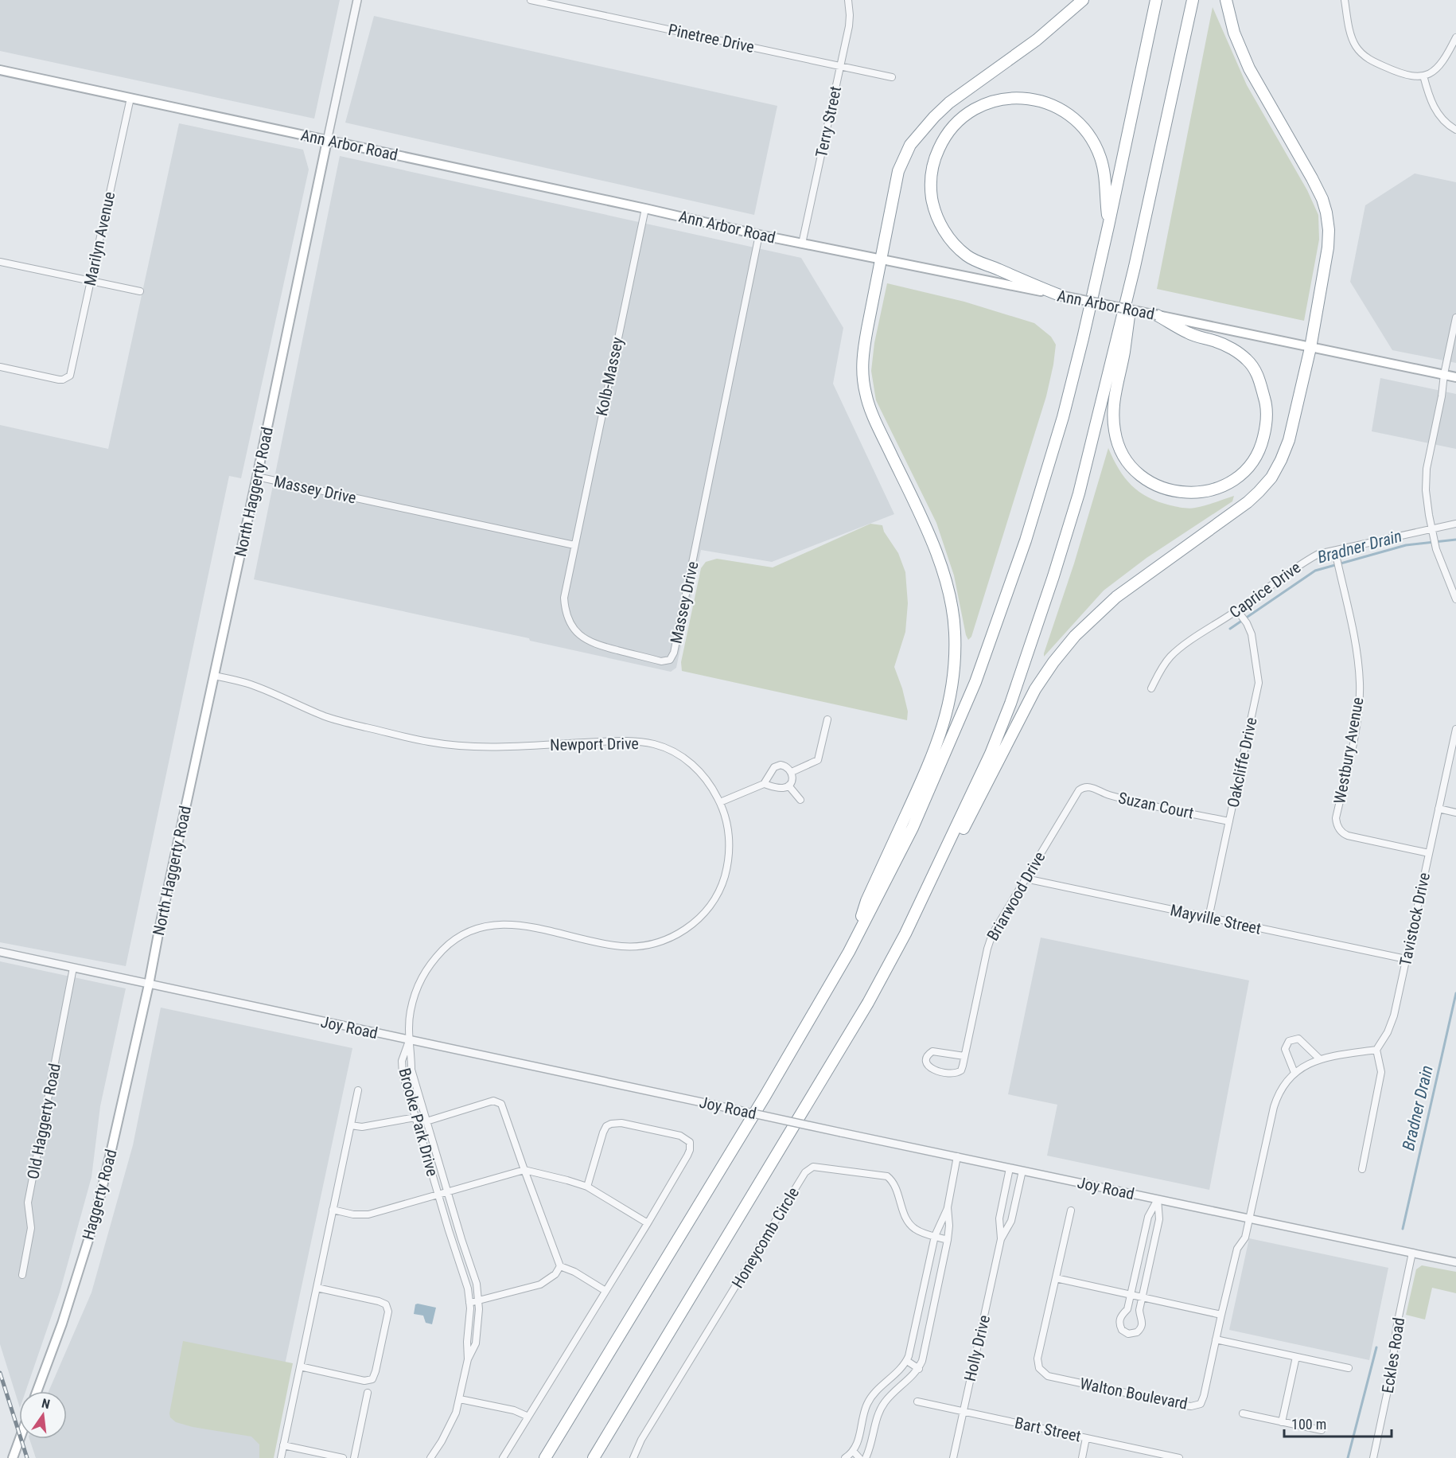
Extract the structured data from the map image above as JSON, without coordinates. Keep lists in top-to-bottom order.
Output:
{
  "streets": {
    "main road": ["Ann Arbor Road", "North Haggerty Road", "Haggerty Road"],
    "street": [
      "Pinetree Drive",
      "Terry Street",
      "Marilyn Avenue",
      "Kolb-Massey",
      "Massey Drive",
      "Caprice Drive",
      "Newport Drive",
      "Westbury Avenue",
      "Oakcliffe Drive",
      "Suzan Court",
      "Briarwood Drive",
      "Mayville Street",
      "Tavistock Drive",
      "Joy Road",
      "Old Haggerty Road",
      "Brooke Park Drive",
      "Honeycomb Circle",
      "Holly Drive",
      "Eckles Road",
      "Walton Boulevard",
      "Bart Street"
    ]
  },
  "crossings": [
    ["Pinetree Drive", "Terry Street"],
    ["Terry Street", "Ann Arbor Road"],
    ["Ann Arbor Road", "Marilyn Avenue"],
    ["Ann Arbor Road", "Kolb-Massey"],
    ["Ann Arbor Road", "Massey Drive"],
    ["Ann Arbor Road", "North Haggerty Road"],
    ["Kolb-Massey", "Massey Drive"],
    ["Massey Drive", "North Haggerty Road"],
    ["North Haggerty Road", "Newport Drive"],
    ["North Haggerty Road", "Joy Road"],
    ["North Haggerty Road", "Haggerty Road"],
    ["Caprice Drive", "Westbury Avenue"],
    ["Caprice Drive", "Oakcliffe Drive"],
    ["Newport Drive", "Joy Road"],
    ["Newport Drive", "Brooke Park Drive"],
    ["Westbury Avenue", "Tavistock Drive"],
    ["Oakcliffe Drive", "Suzan Court"],
    ["Oakcliffe Drive", "Mayville Street"],
    ["Suzan Court", "Briarwood Drive"],
    ["Briarwood Drive", "Mayville Street"],
    ["Mayville Street", "Tavistock Drive"],
    ["Joy Road", "Old Haggerty Road"],
    ["Joy Road", "Brooke Park Drive"],
    ["Joy Road", "Haggerty Road"],
    ["Joy Road", "Holly Drive"],
    ["Joy Road", "Eckles Road"],
    ["Joy Road", "Walton Boulevard"],
    ["Holly Drive", "Bart Street"]
  ],
  "water": ["Bradner Drain"],
  "scale_bar": "100 m",
  "north": "top"
}
